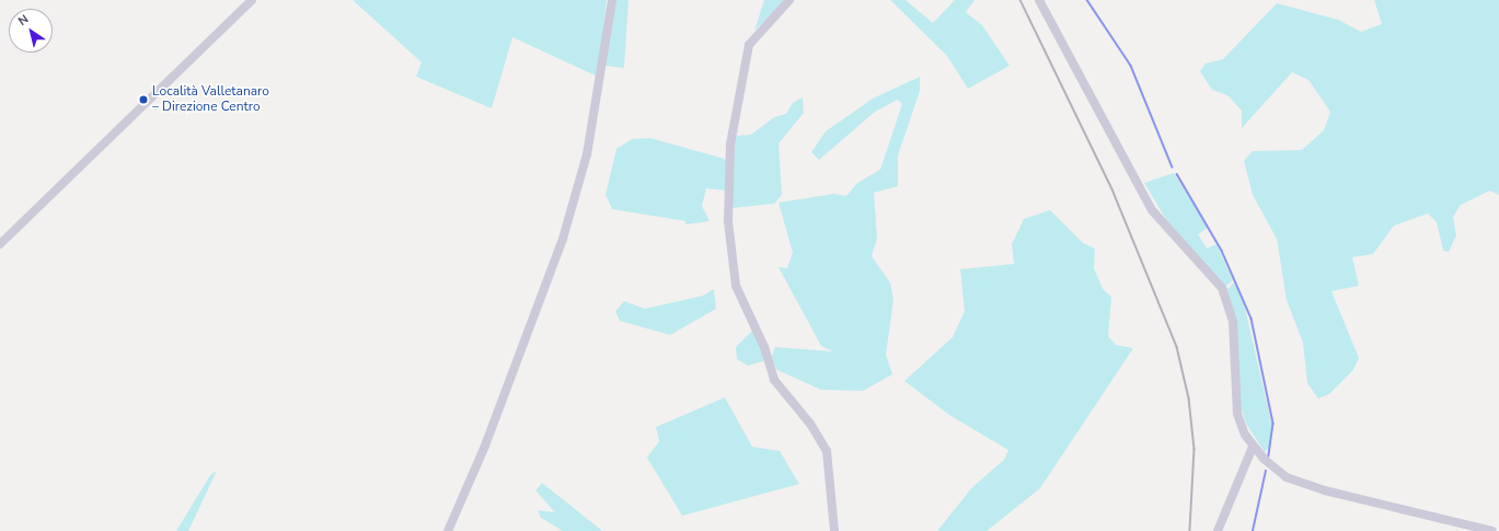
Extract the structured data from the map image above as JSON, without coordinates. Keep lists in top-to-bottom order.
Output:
{
  "places": ["Località Valletanaro – Direzione Centro"],
  "north": "top left"
}
